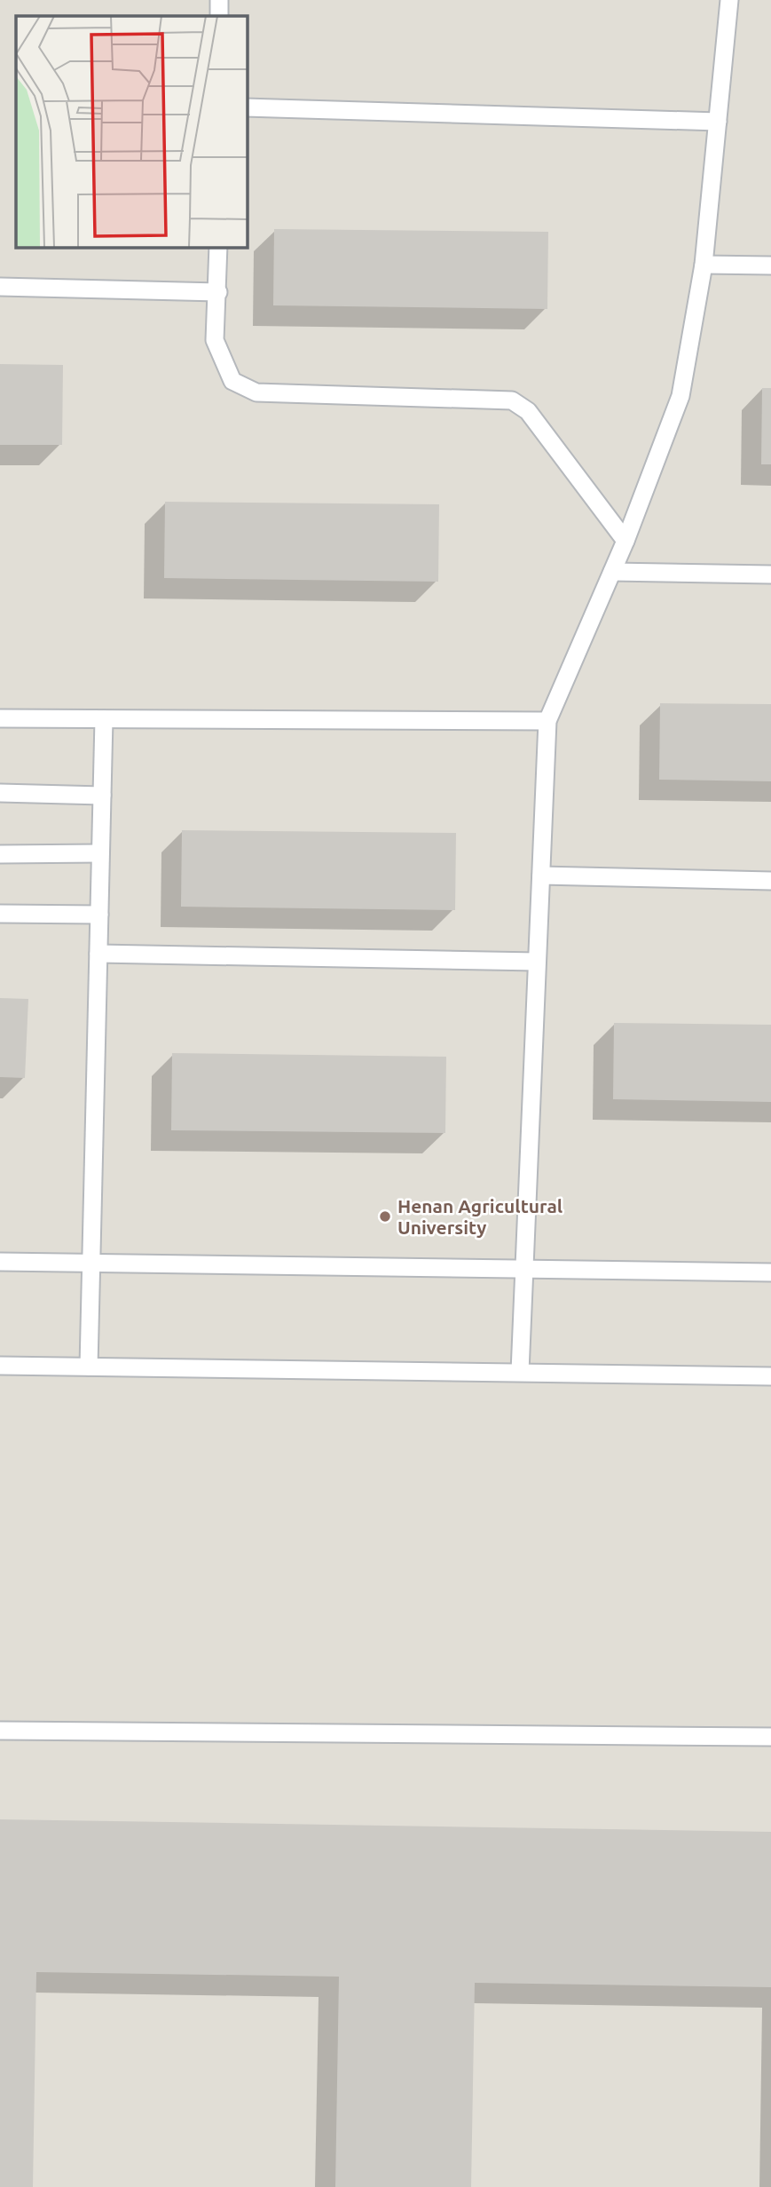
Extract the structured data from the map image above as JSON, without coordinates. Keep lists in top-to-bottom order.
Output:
{
  "places": ["Henan Agricultural University"]
}
